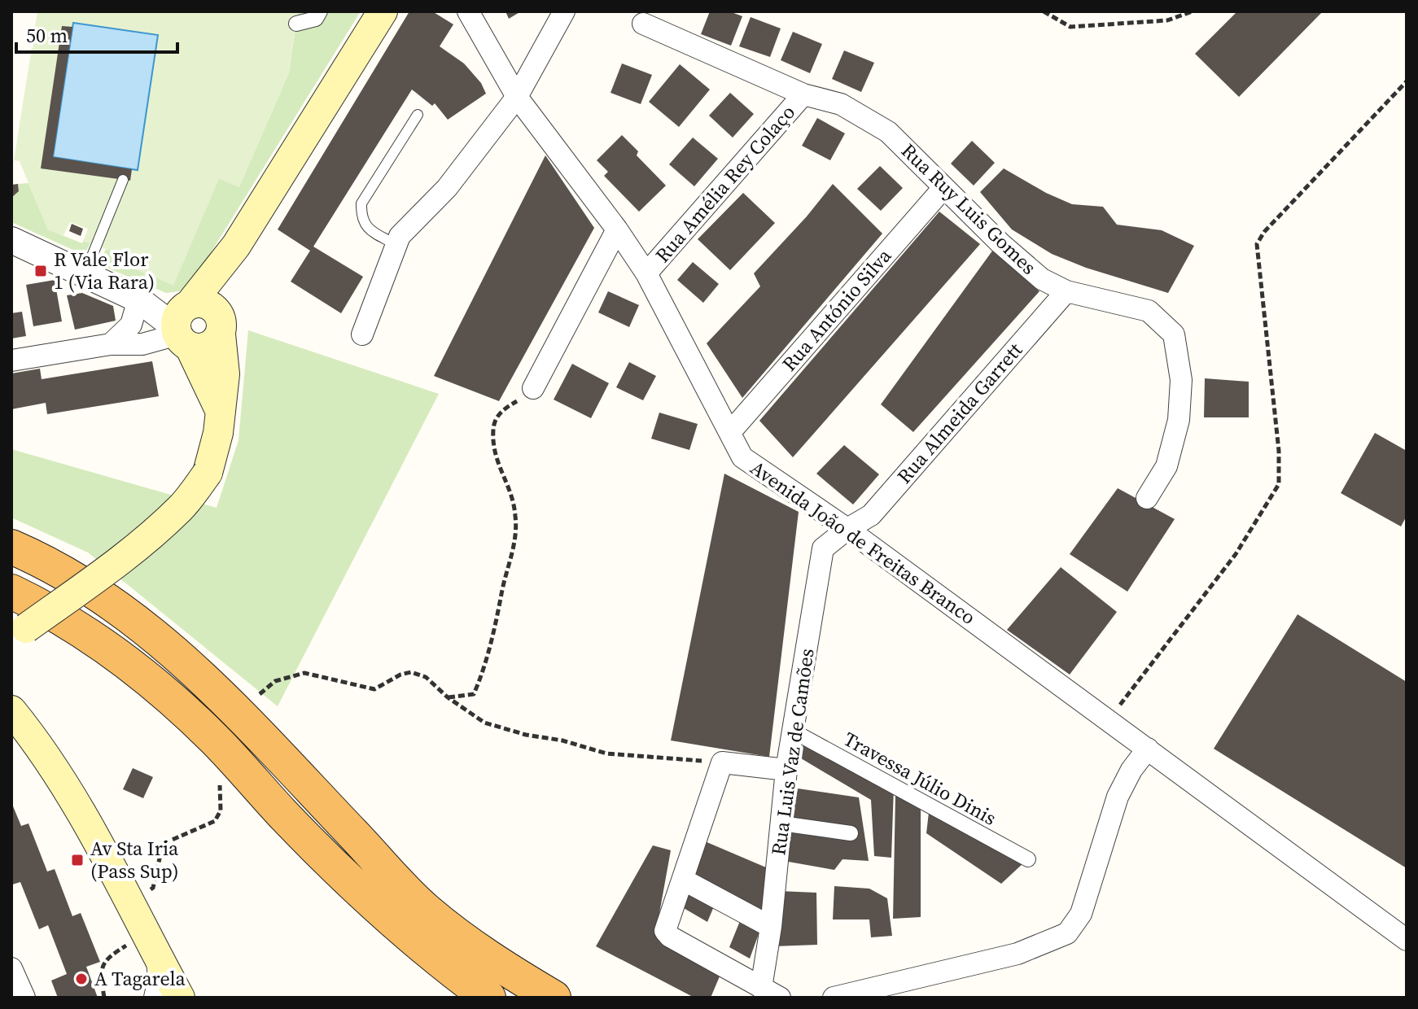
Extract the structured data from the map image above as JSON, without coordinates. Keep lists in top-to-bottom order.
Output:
{
  "streets": {
    "street": [
      "Rua Amélia Rey Colaço",
      "Rua Ruy Luis Gomes",
      "Rua António Silva",
      "Rua Almeida Garrett",
      "Avenida João de Freitas Branco",
      "Rua Luis Vaz de Camões",
      "Travessa Júlio Dinis"
    ]
  },
  "crossings": [
    ["Rua Amélia Rey Colaço", "Rua Ruy Luis Gomes"],
    ["Rua Amélia Rey Colaço", "Avenida João de Freitas Branco"],
    ["Rua Ruy Luis Gomes", "Rua António Silva"],
    ["Rua Ruy Luis Gomes", "Rua Almeida Garrett"],
    ["Rua António Silva", "Avenida João de Freitas Branco"],
    ["Rua Almeida Garrett", "Avenida João de Freitas Branco"],
    ["Rua Almeida Garrett", "Rua Luis Vaz de Camões"],
    ["Avenida João de Freitas Branco", "Rua Luis Vaz de Camões"],
    ["Rua Luis Vaz de Camões", "Travessa Júlio Dinis"]
  ],
  "places": {
    "transit": ["R Vale Flor 1 (Via Rara)", "Av Sta Iria (Pass Sup)"],
    "other": ["A Tagarela"]
  },
  "scale_bar": "50 m"
}
